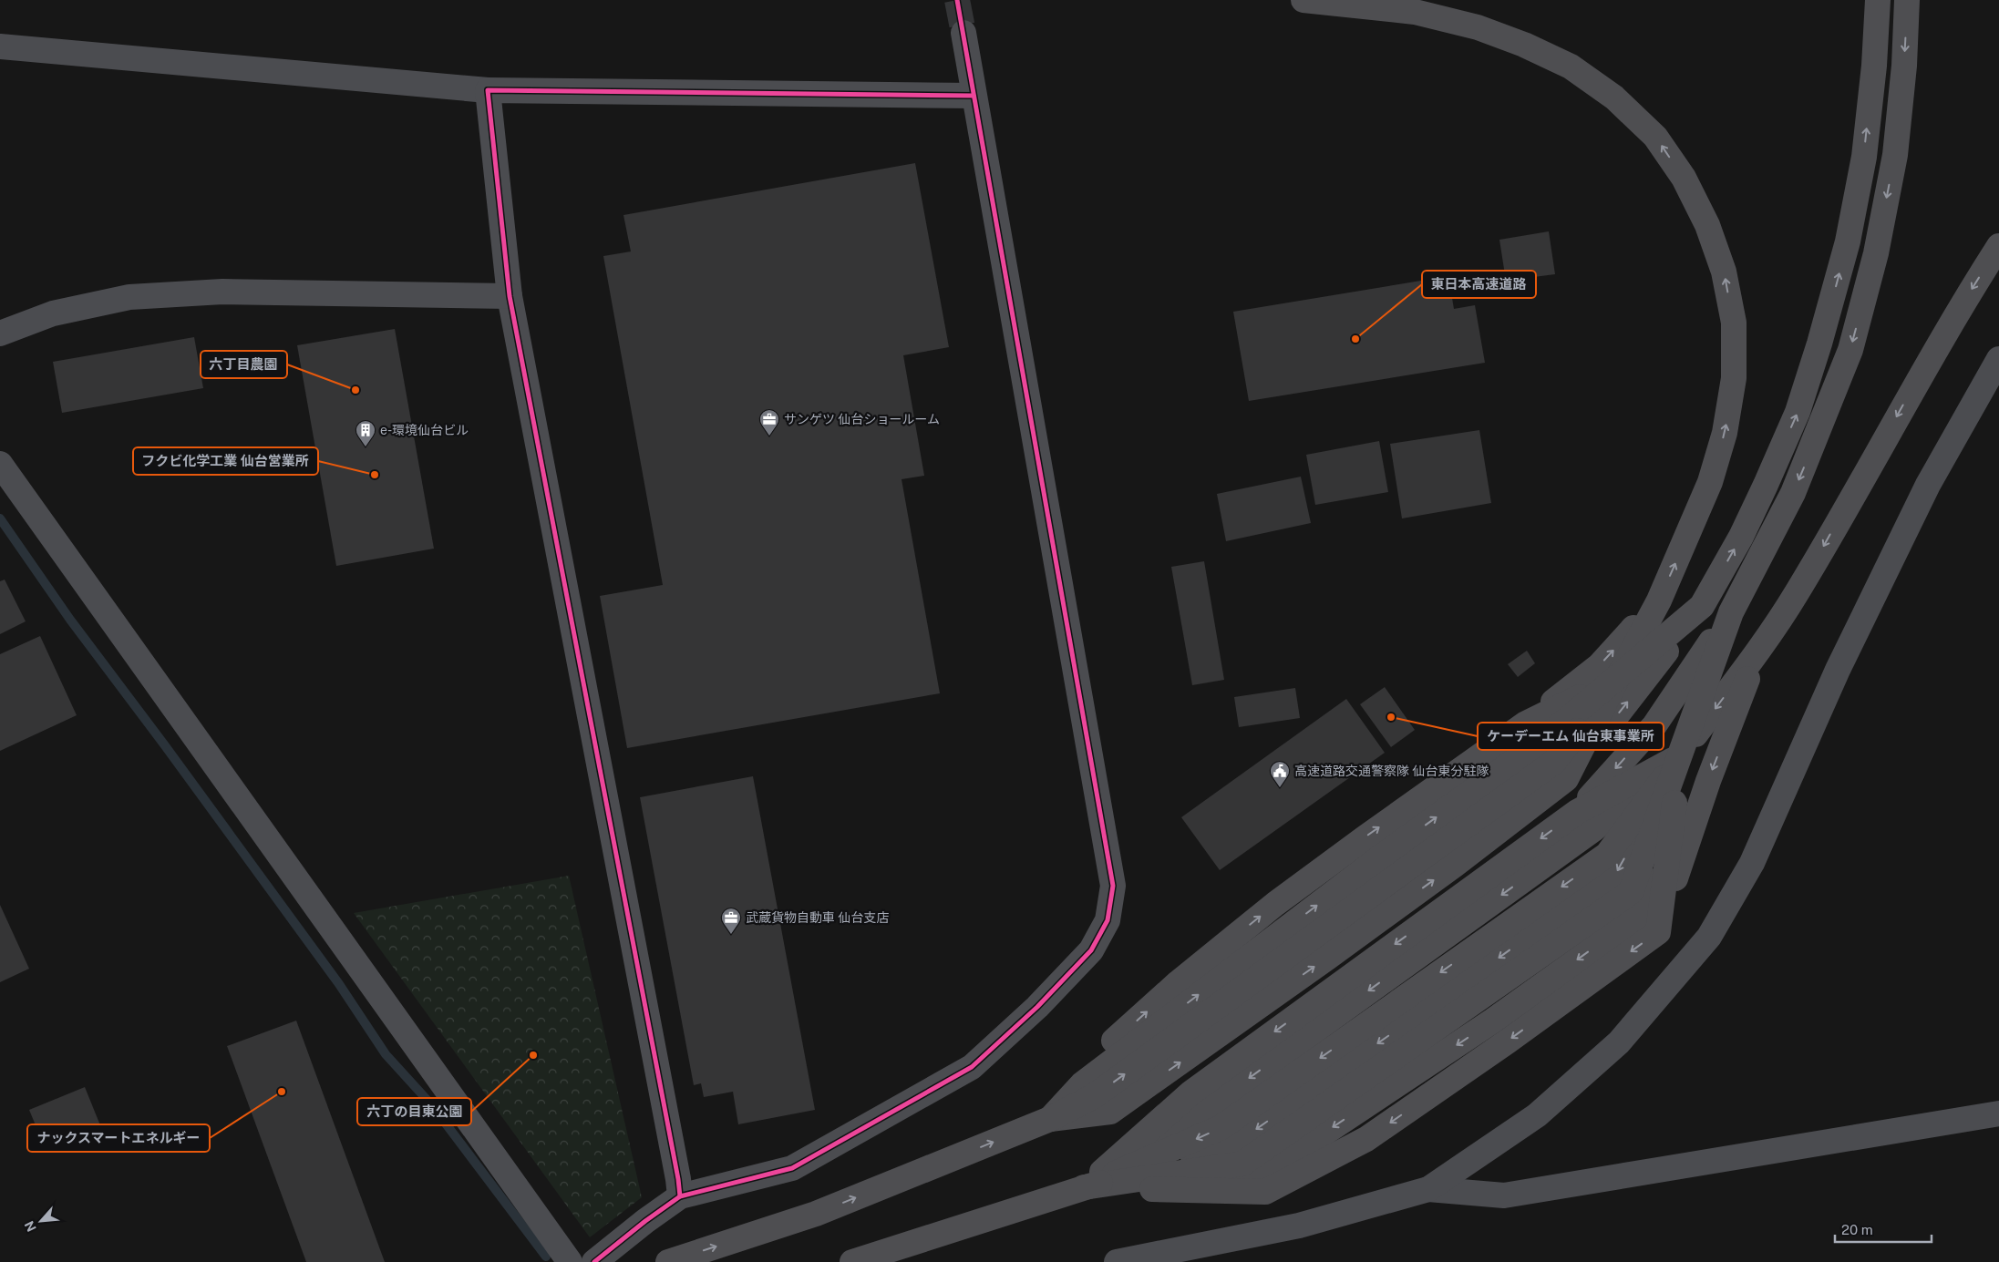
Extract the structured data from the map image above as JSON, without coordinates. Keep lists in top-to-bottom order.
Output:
{
  "places": {
    "other": [
      "東日本高速道路",
      "六丁目農園",
      "フクビ化学工業 仙台営業所",
      "ケーデーエム 仙台東事業所",
      "六丁の目東公園",
      "ナックスマートエネルギー"
    ],
    "office": ["サンゲツ 仙台ショールーム", "武蔵貨物自動車 仙台支店"],
    "building": ["e-環境仙台ビル"],
    "public building": ["高速道路交通警察隊 仙台東分駐隊"]
  },
  "scale_bar": "20 m",
  "north": "bottom left"
}
